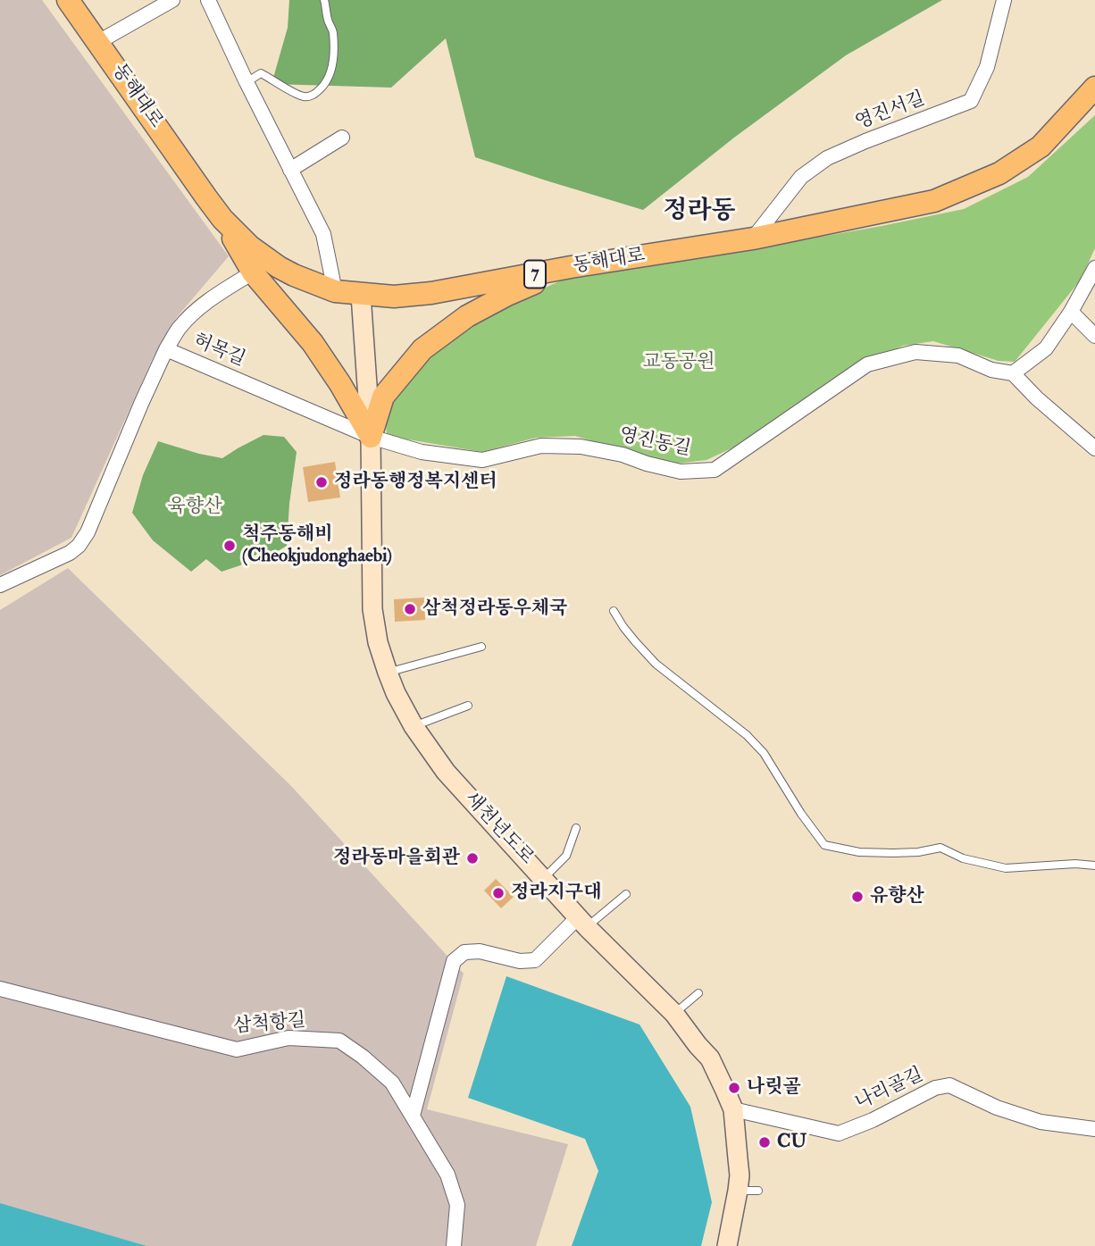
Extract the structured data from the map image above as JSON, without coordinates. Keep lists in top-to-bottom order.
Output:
{
  "streets": {
    "main road": ["동해대로", "7"],
    "street": [
      "영진서길",
      "허목길",
      "영진동길",
      "새천년도로",
      "삼척항길",
      "나리골길"
    ]
  },
  "crossings": [
    ["동해대로", "영진서길"],
    ["동해대로", "새천년도로"],
    ["허목길", "영진동길"],
    ["허목길", "새천년도로"],
    ["영진동길", "새천년도로"],
    ["새천년도로", "나리골길"]
  ],
  "districts": ["정라동"],
  "parks": ["교동공원", "육향산"],
  "places": [
    "정라동행정복지센터",
    "척주동해비 (Cheokjudonghaebi)",
    "삼척정라동우체국",
    "정라동마을회관",
    "정라지구대",
    "유향산",
    "나릿골",
    "CU"
  ]
}
